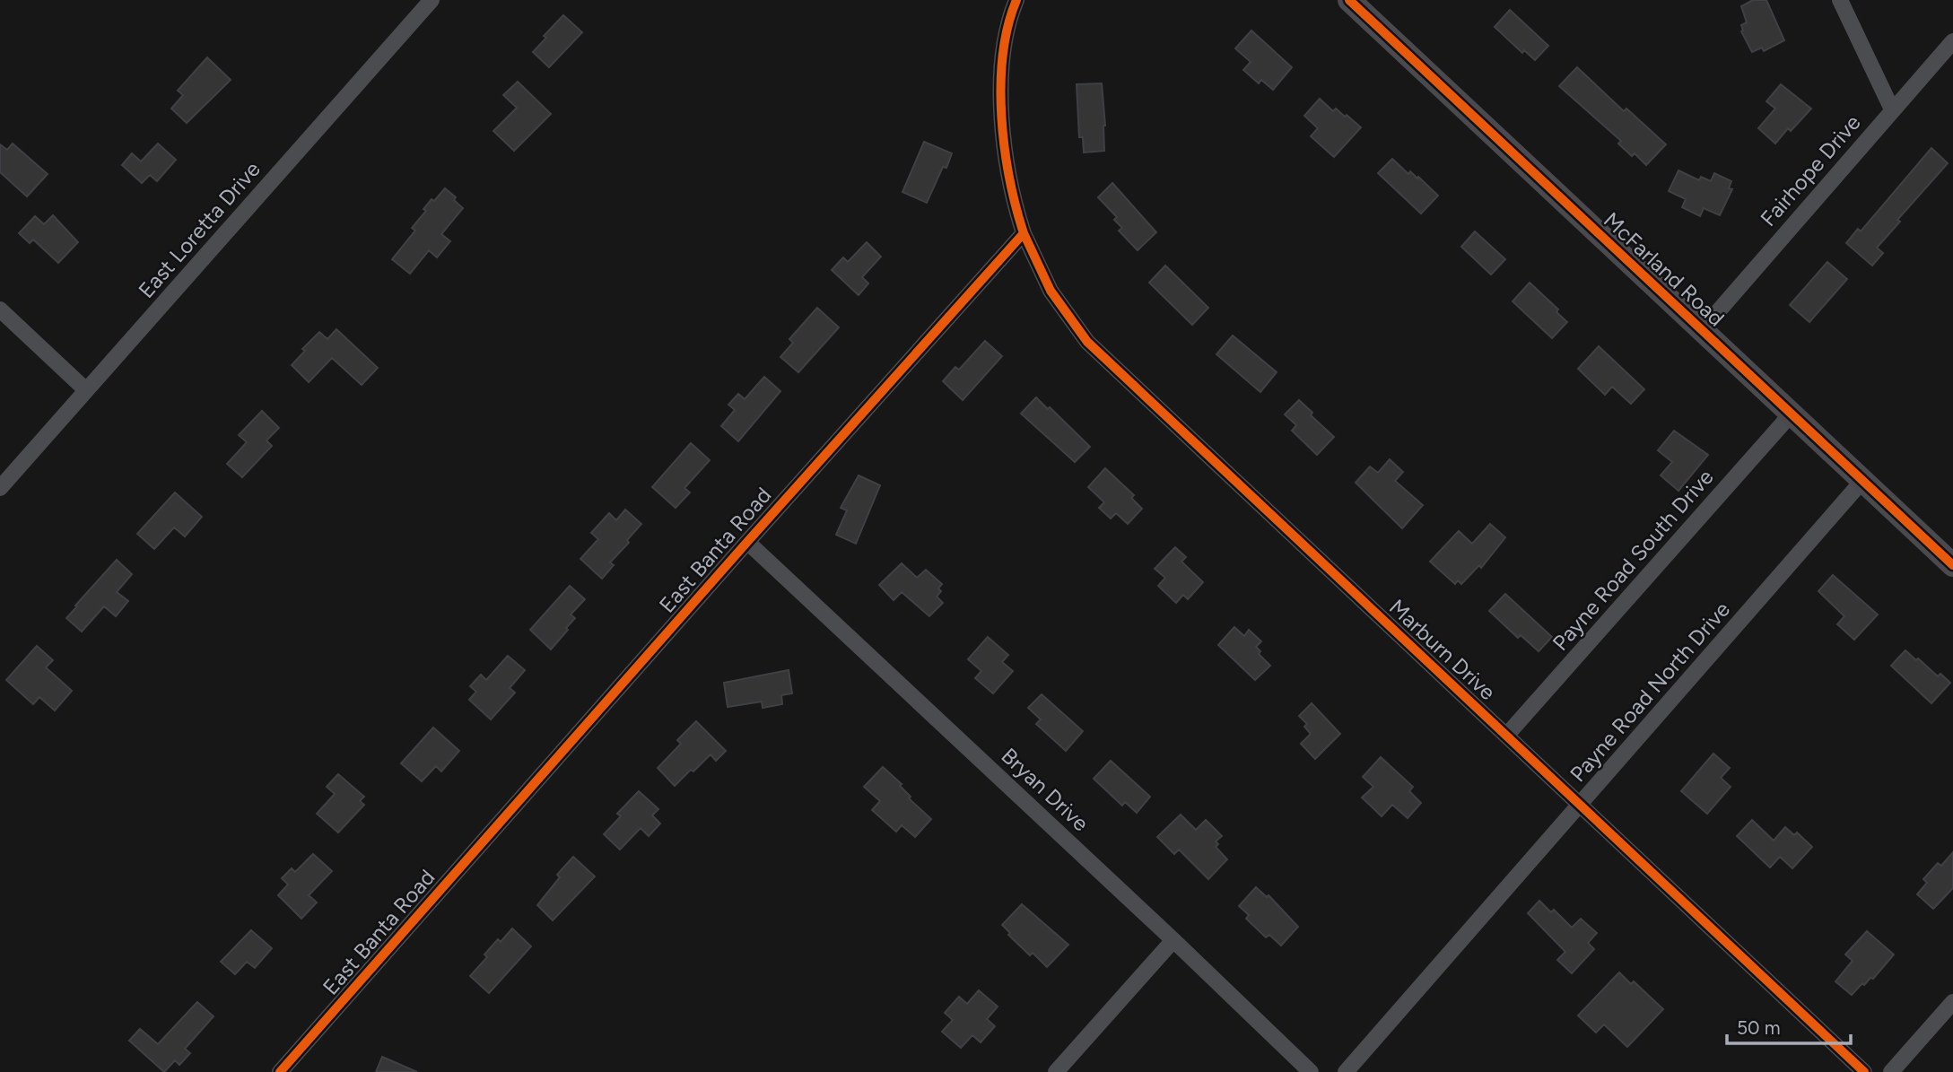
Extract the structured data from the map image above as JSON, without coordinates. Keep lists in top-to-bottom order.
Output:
{
  "streets": {
    "street": [
      "Fairhope Drive",
      "East Loretta Drive",
      "McFarland Road",
      "East Banta Road",
      "Payne Road South Drive",
      "Marburn Drive",
      "Payne Road North Drive",
      "Bryan Drive"
    ]
  },
  "crossings": [
    ["Fairhope Drive", "McFarland Road"],
    ["McFarland Road", "Payne Road South Drive"],
    ["McFarland Road", "Payne Road North Drive"],
    ["East Banta Road", "Marburn Drive"],
    ["East Banta Road", "Bryan Drive"],
    ["Payne Road South Drive", "Marburn Drive"],
    ["Marburn Drive", "Payne Road North Drive"]
  ],
  "scale_bar": "50 m"
}
